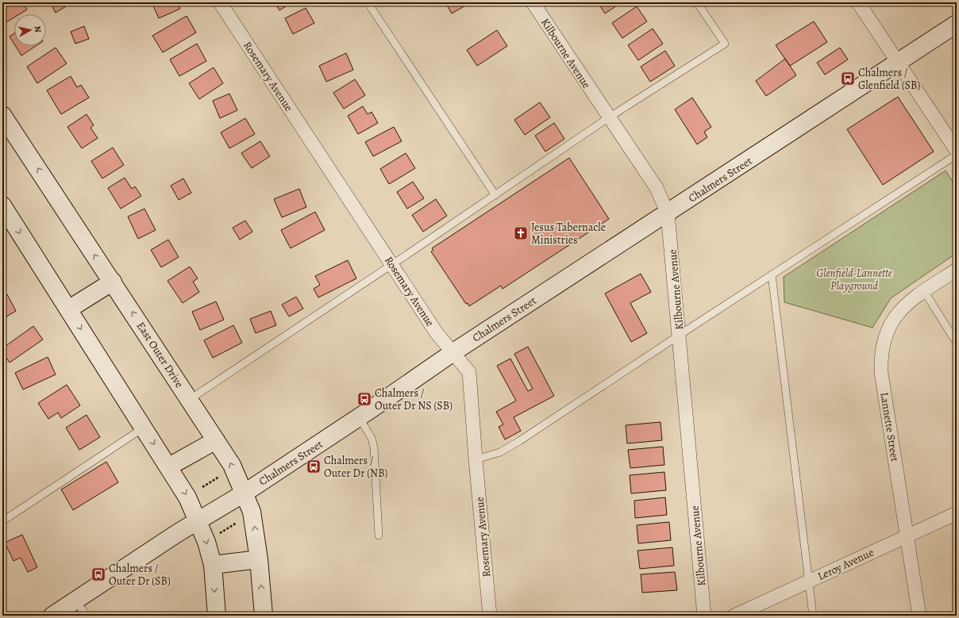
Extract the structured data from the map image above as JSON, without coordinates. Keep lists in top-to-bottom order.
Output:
{
  "streets": {
    "street": [
      "Kilbourne Avenue",
      "Rosemary Avenue",
      "Chalmers Street",
      "East Outer Drive",
      "Lannette Street",
      "Leroy Avenue"
    ]
  },
  "crossings": [
    ["Kilbourne Avenue", "Chalmers Street"],
    ["Rosemary Avenue", "Chalmers Street"],
    ["Chalmers Street", "East Outer Drive"],
    ["Lannette Street", "Leroy Avenue"]
  ],
  "parks": ["Glenfield-Lannette Playground"],
  "places": {
    "bus stop": [
      "Chalmers / Glenfield (SB)",
      "Chalmers / Outer Dr NS (SB)",
      "Chalmers / Outer Dr (NB)",
      "Chalmers / Outer Dr (SB)"
    ],
    "church": ["Jesus Tabernacle Ministries"]
  },
  "north": "right"
}
